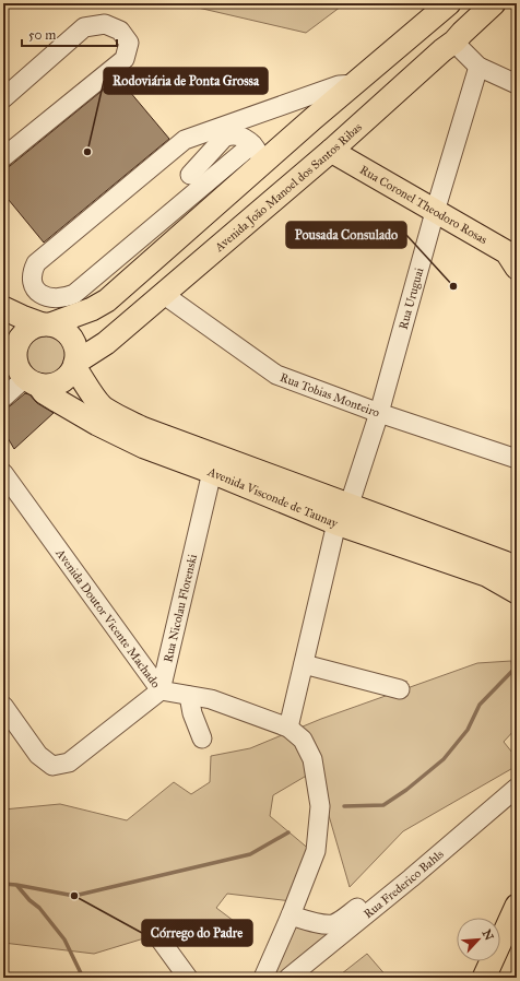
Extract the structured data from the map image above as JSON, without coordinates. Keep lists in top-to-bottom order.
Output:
{
  "streets": {
    "main road": ["Avenida João Manoel dos Santos Ribas", "Rua Coronel Theodoro Rosas", "Avenida Visconde de Taunay"],
    "street": [
      "Rua Uruguai",
      "Rua Tobias Monteiro",
      "Rua Nicolau Florenski",
      "Avenida Doutor Vicente Machado",
      "Rua Frederico Bahls"
    ]
  },
  "crossings": [
    ["Avenida João Manoel dos Santos Ribas", "Rua Coronel Theodoro Rosas"],
    ["Avenida João Manoel dos Santos Ribas", "Rua Tobias Monteiro"],
    ["Avenida João Manoel dos Santos Ribas", "Avenida Visconde de Taunay"],
    ["Rua Coronel Theodoro Rosas", "Rua Uruguai"],
    ["Rua Uruguai", "Rua Tobias Monteiro"],
    ["Rua Uruguai", "Avenida Visconde de Taunay"],
    ["Avenida Visconde de Taunay", "Rua Nicolau Florenski"],
    ["Rua Nicolau Florenski", "Avenida Doutor Vicente Machado"]
  ],
  "places": ["Rodoviária de Ponta Grossa", "Pousada Consulado", "Córrego do Padre"],
  "scale_bar": "50 m",
  "north": "top right"
}
